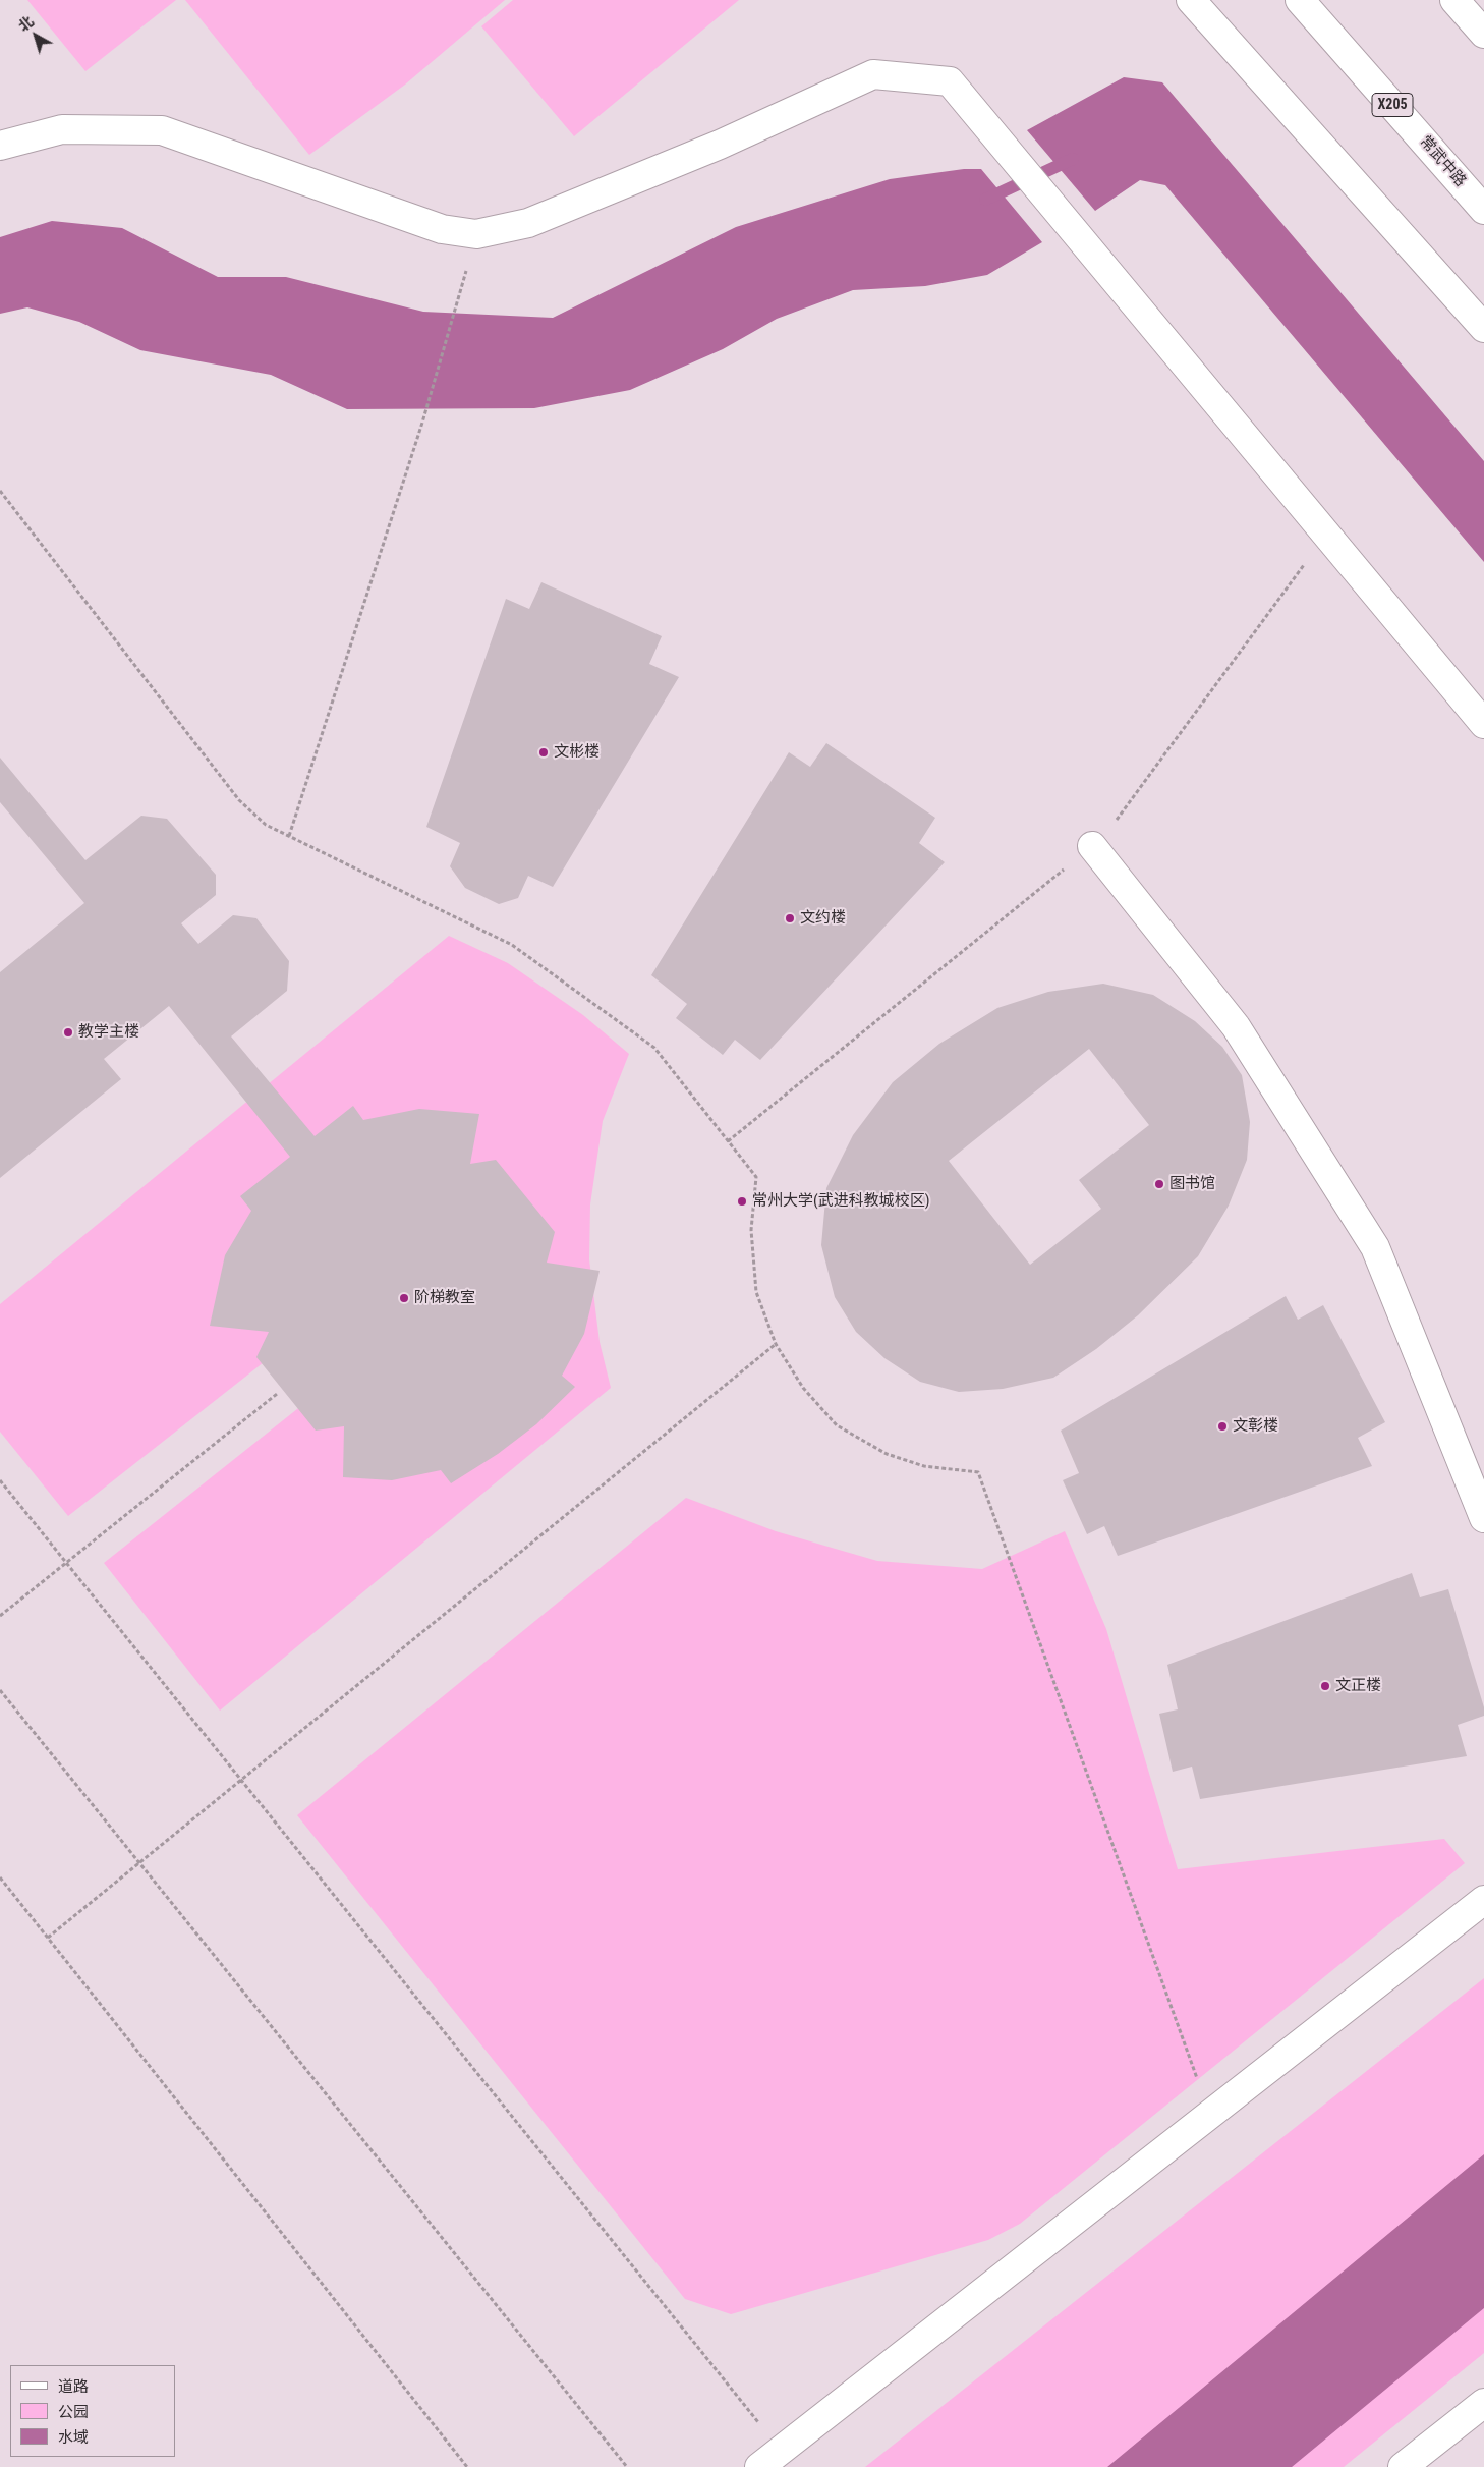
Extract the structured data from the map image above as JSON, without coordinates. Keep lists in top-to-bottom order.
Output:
{
  "streets": {
    "street": ["X205", "常武中路"]
  },
  "places": [
    "文彬楼",
    "文约楼",
    "教学主楼",
    "图书馆",
    "常州大学(武进科教城校区)",
    "阶梯教室",
    "文彰楼",
    "文正楼"
  ],
  "legend": ["道路", "公园", "水域"],
  "north": "top left"
}
